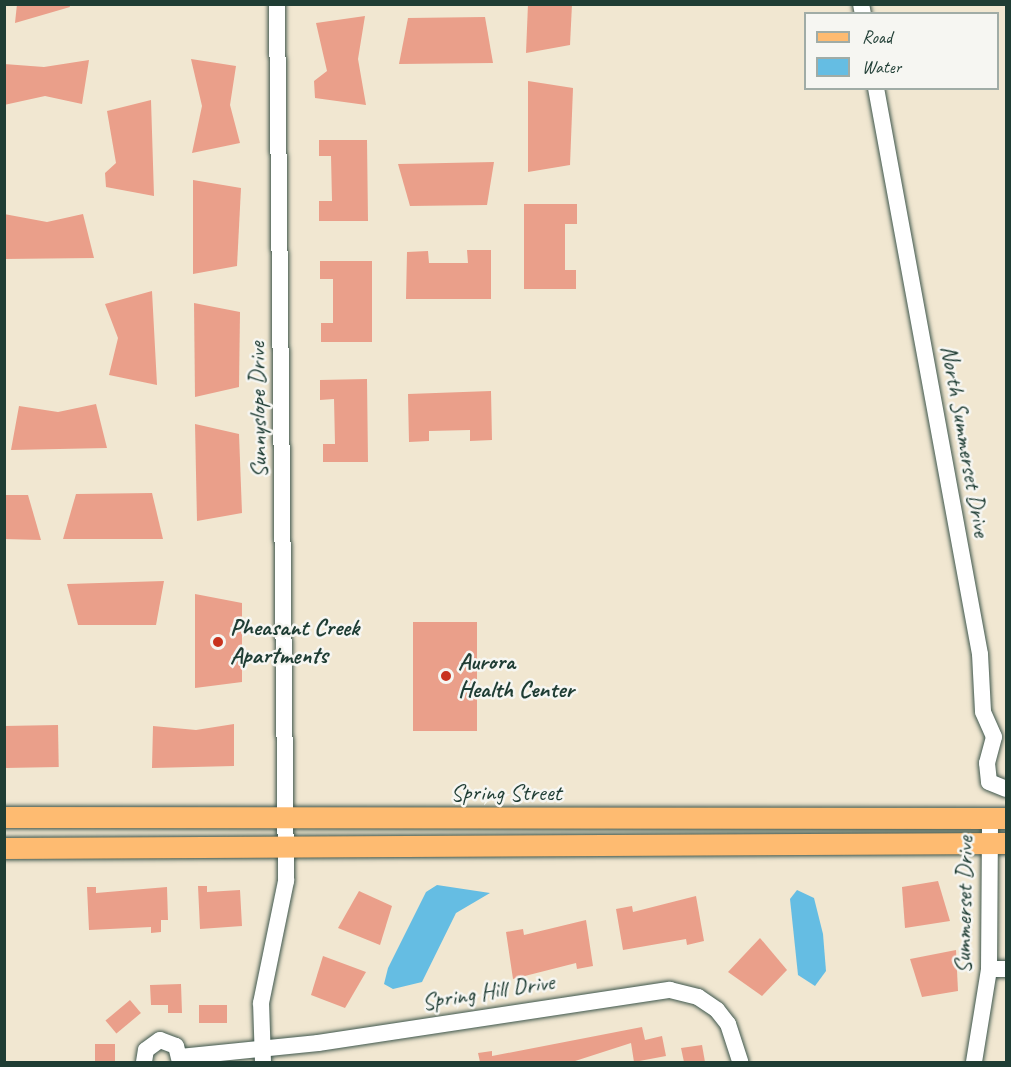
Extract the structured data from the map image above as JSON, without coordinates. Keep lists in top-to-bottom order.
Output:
{
  "streets": {
    "main road": ["Spring Street"],
    "street": [
      "Sunnyslope Drive",
      "North Summerset Drive",
      "Summerset Drive",
      "Spring Hill Drive"
    ]
  },
  "crossings": [
    ["Sunnyslope Drive", "Spring Street"],
    ["Sunnyslope Drive", "Spring Hill Drive"],
    ["Spring Street", "Summerset Drive"]
  ],
  "places": ["Pheasant Creek Apartments", "Aurora Health Center"],
  "legend": ["Road", "Water"]
}
